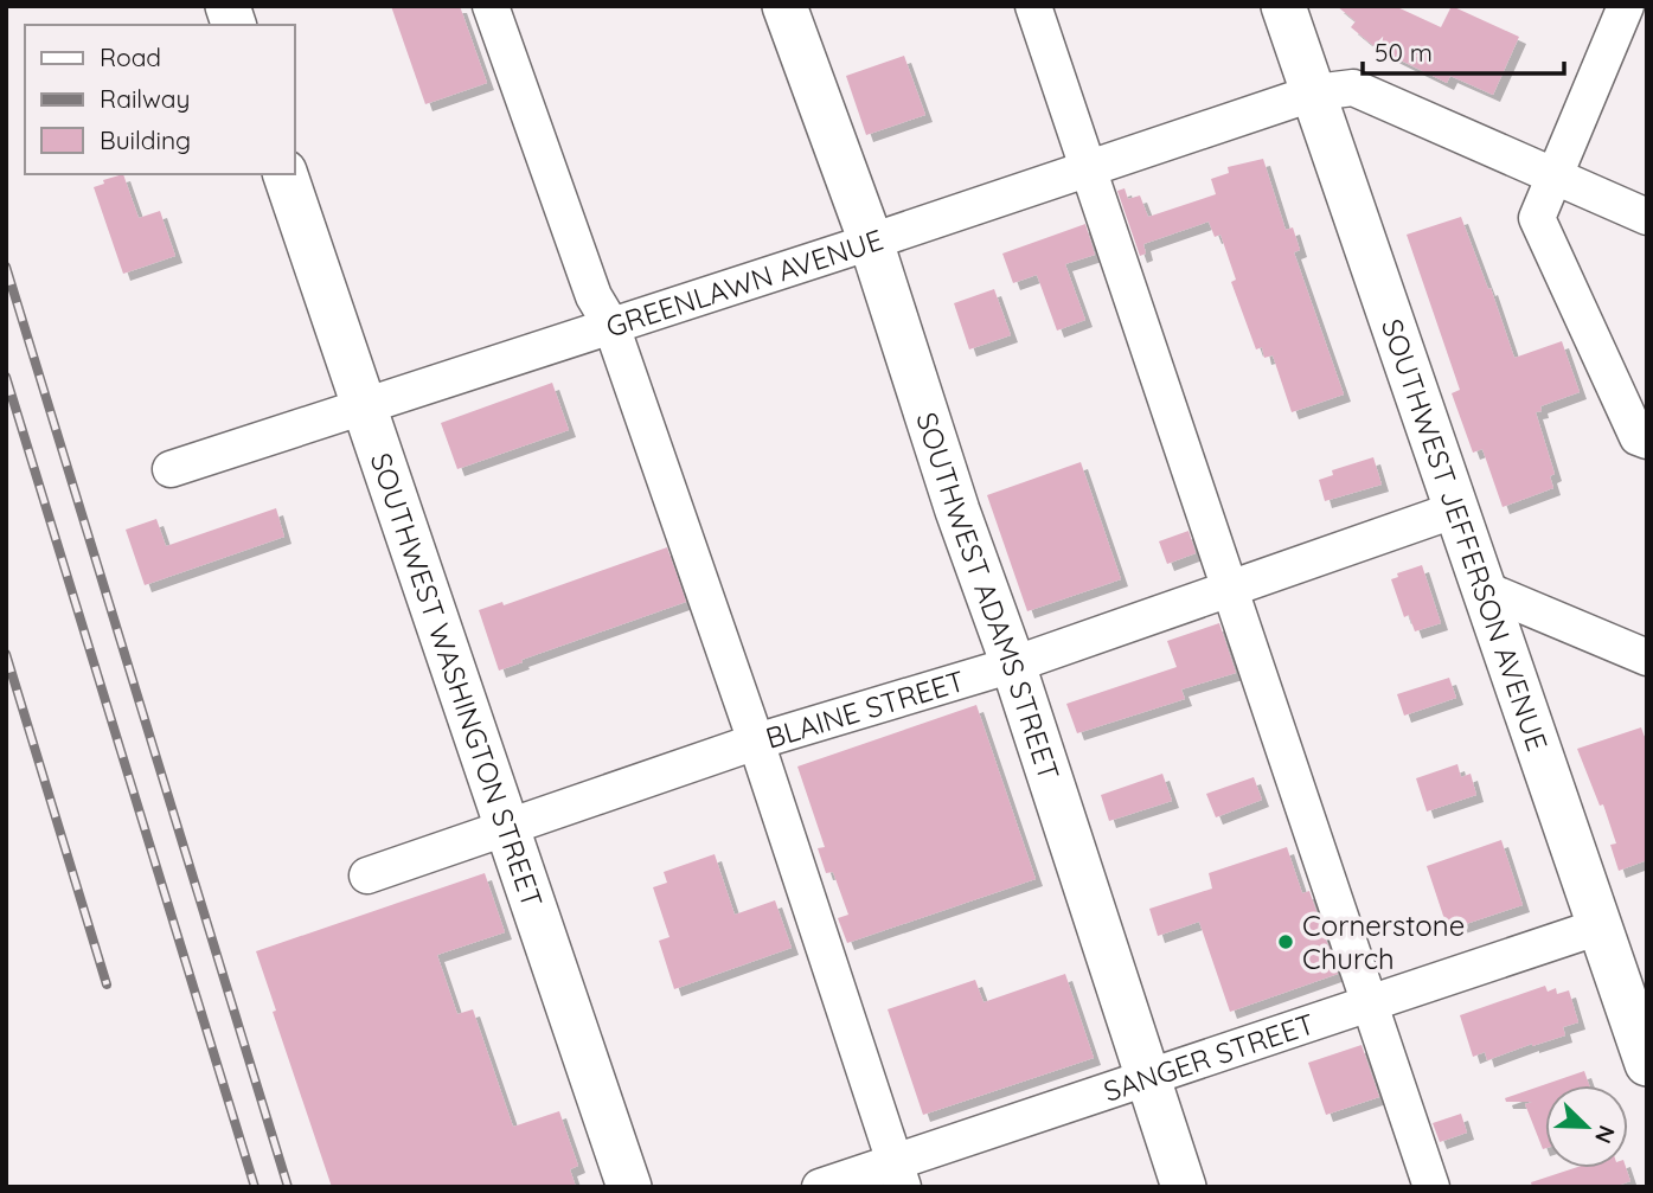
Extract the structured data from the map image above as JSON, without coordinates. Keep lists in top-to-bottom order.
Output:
{
  "streets": {
    "main road": ["SOUTHWEST JEFFERSON AVENUE", "SOUTHWEST ADAMS STREET", "SOUTHWEST WASHINGTON STREET"],
    "street": ["GREENLAWN AVENUE", "BLAINE STREET", "SANGER STREET"]
  },
  "crossings": [
    ["GREENLAWN AVENUE", "SOUTHWEST JEFFERSON AVENUE"],
    ["GREENLAWN AVENUE", "SOUTHWEST ADAMS STREET"],
    ["GREENLAWN AVENUE", "SOUTHWEST WASHINGTON STREET"],
    ["SOUTHWEST JEFFERSON AVENUE", "BLAINE STREET"],
    ["SOUTHWEST JEFFERSON AVENUE", "SANGER STREET"],
    ["SOUTHWEST ADAMS STREET", "BLAINE STREET"],
    ["SOUTHWEST ADAMS STREET", "SANGER STREET"],
    ["SOUTHWEST WASHINGTON STREET", "BLAINE STREET"]
  ],
  "places": ["Cornerstone Church"],
  "legend": ["Road", "Railway", "Building"],
  "scale_bar": "50 m",
  "north": "bottom right"
}
